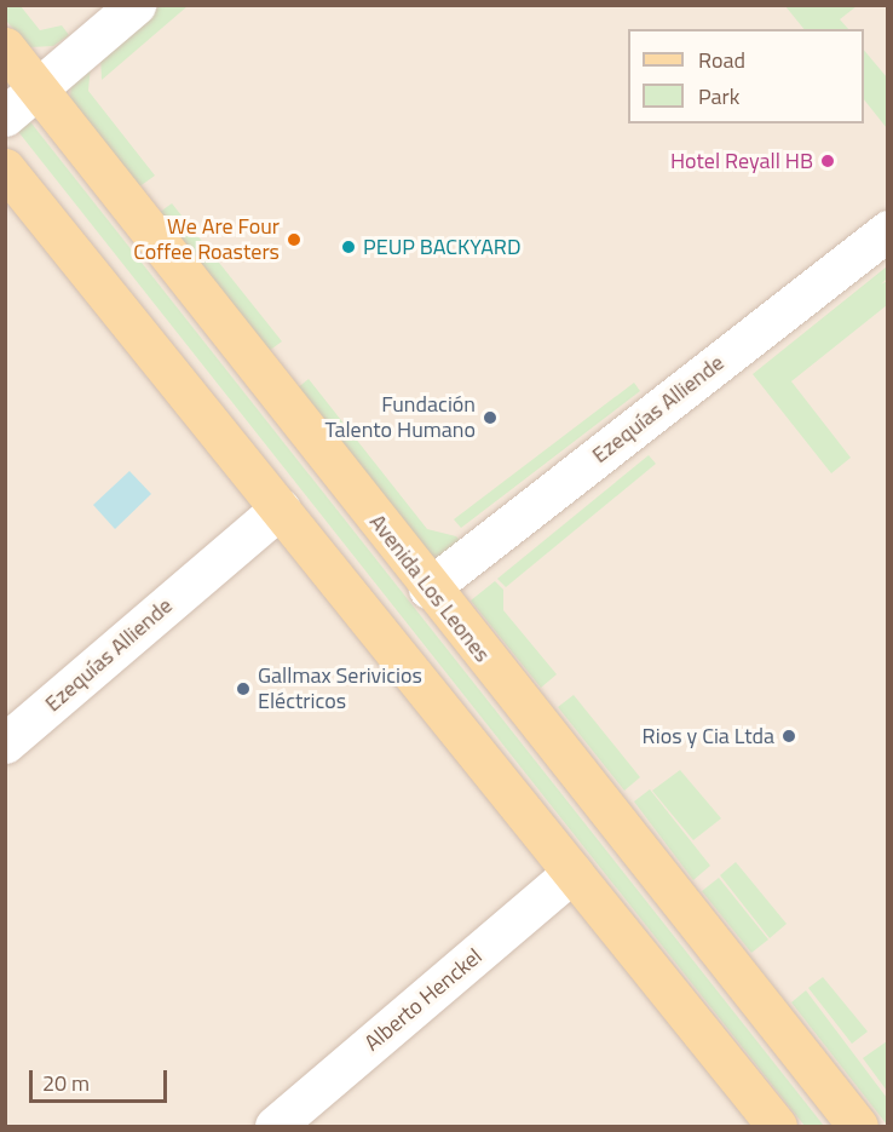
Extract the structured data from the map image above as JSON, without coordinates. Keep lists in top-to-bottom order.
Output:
{
  "streets": {
    "main road": ["Avenida Los Leones"],
    "street": ["Ezequías Alliende", "Alberto Henckel"]
  },
  "crossings": [
    ["Ezequías Alliende", "Avenida Los Leones"]
  ],
  "places": [
    "Hotel Reyall HB",
    "We Are Four Coffee Roasters",
    "PEUP BACKYARD",
    "Fundación Talento Humano",
    "Gallmax Serivicios Eléctricos",
    "Rios y Cia Ltda"
  ],
  "legend": ["Road", "Park"],
  "scale_bar": "20 m"
}
